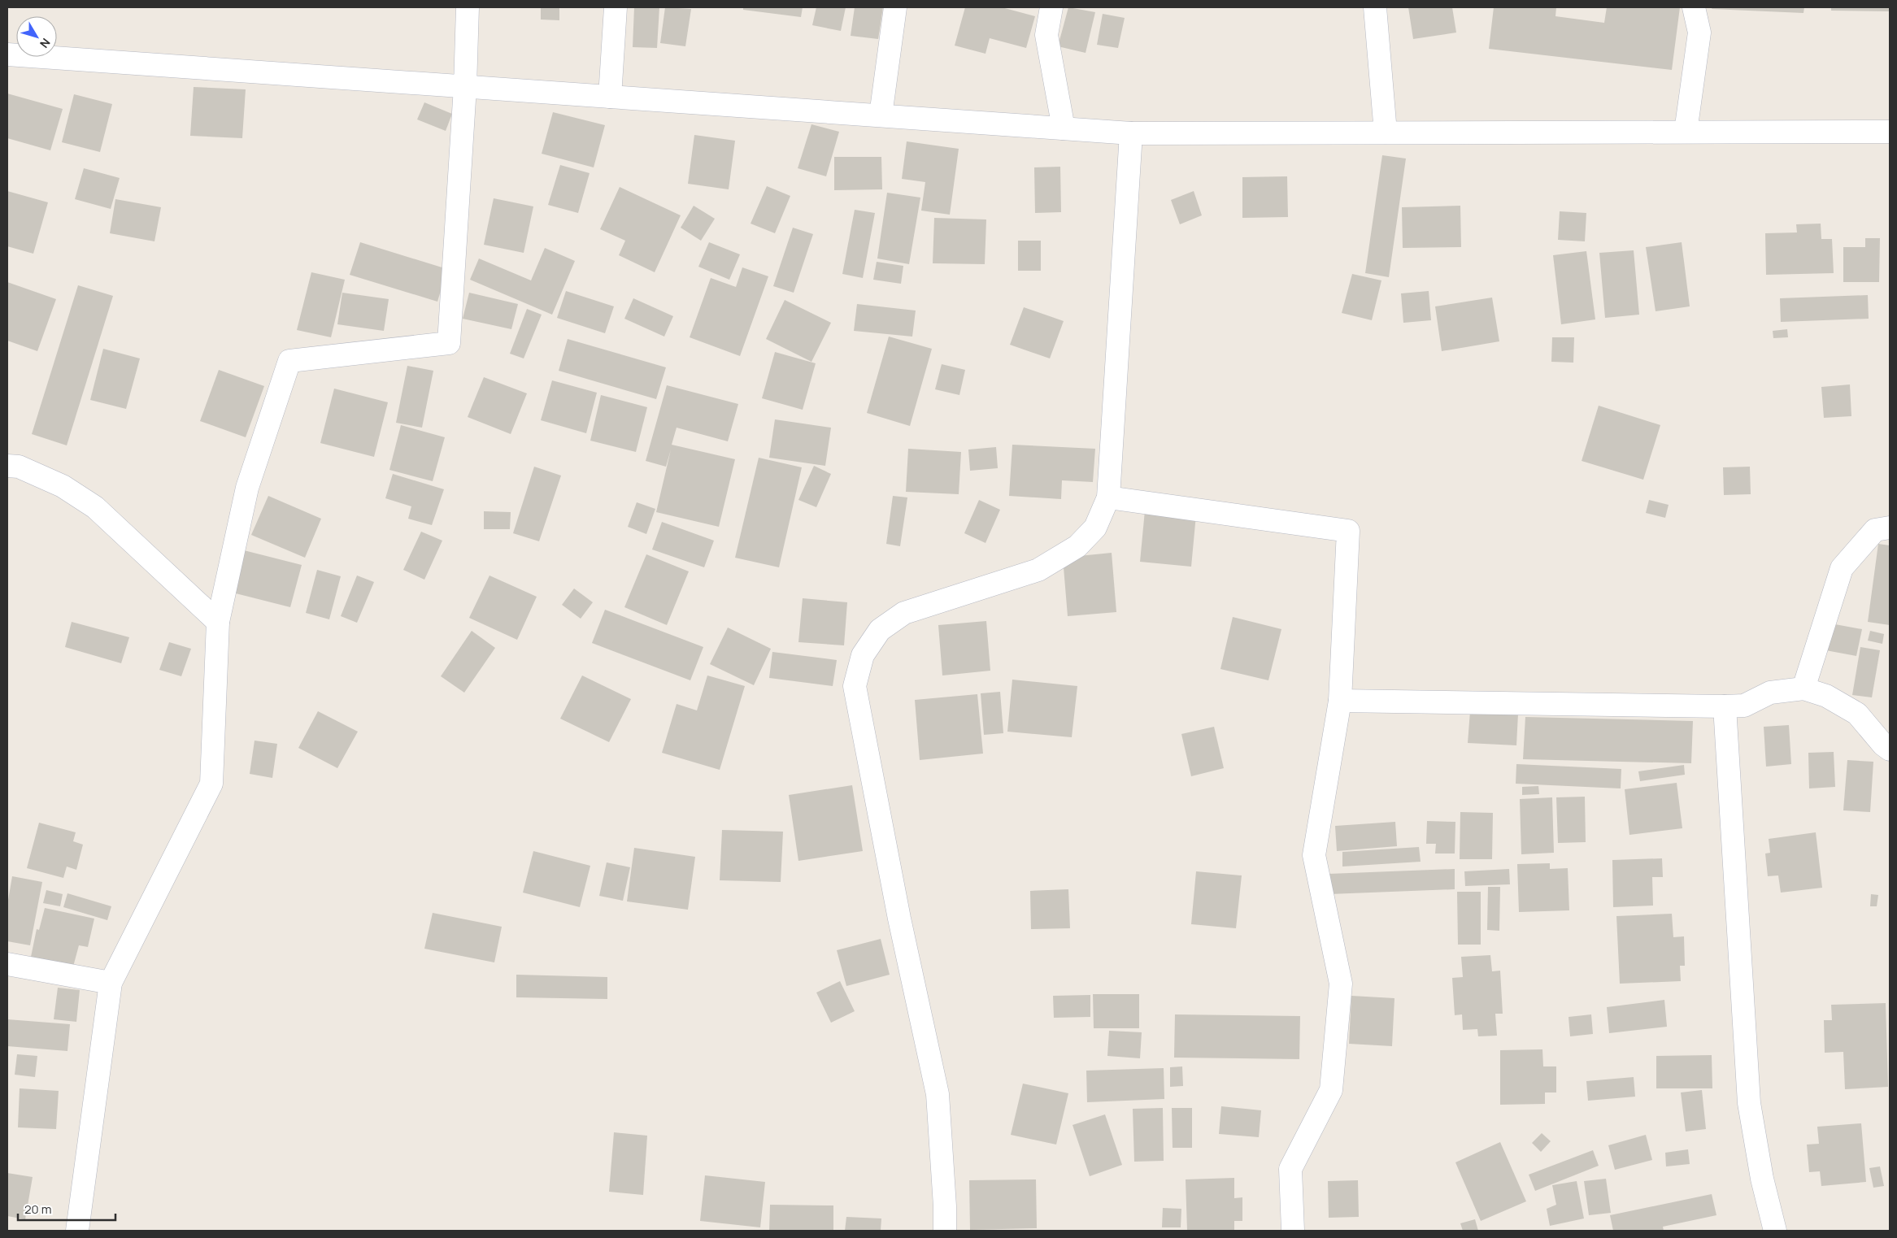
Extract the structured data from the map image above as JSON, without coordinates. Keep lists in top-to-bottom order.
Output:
{
  "scale_bar": "20 m",
  "north": "bottom right"
}
